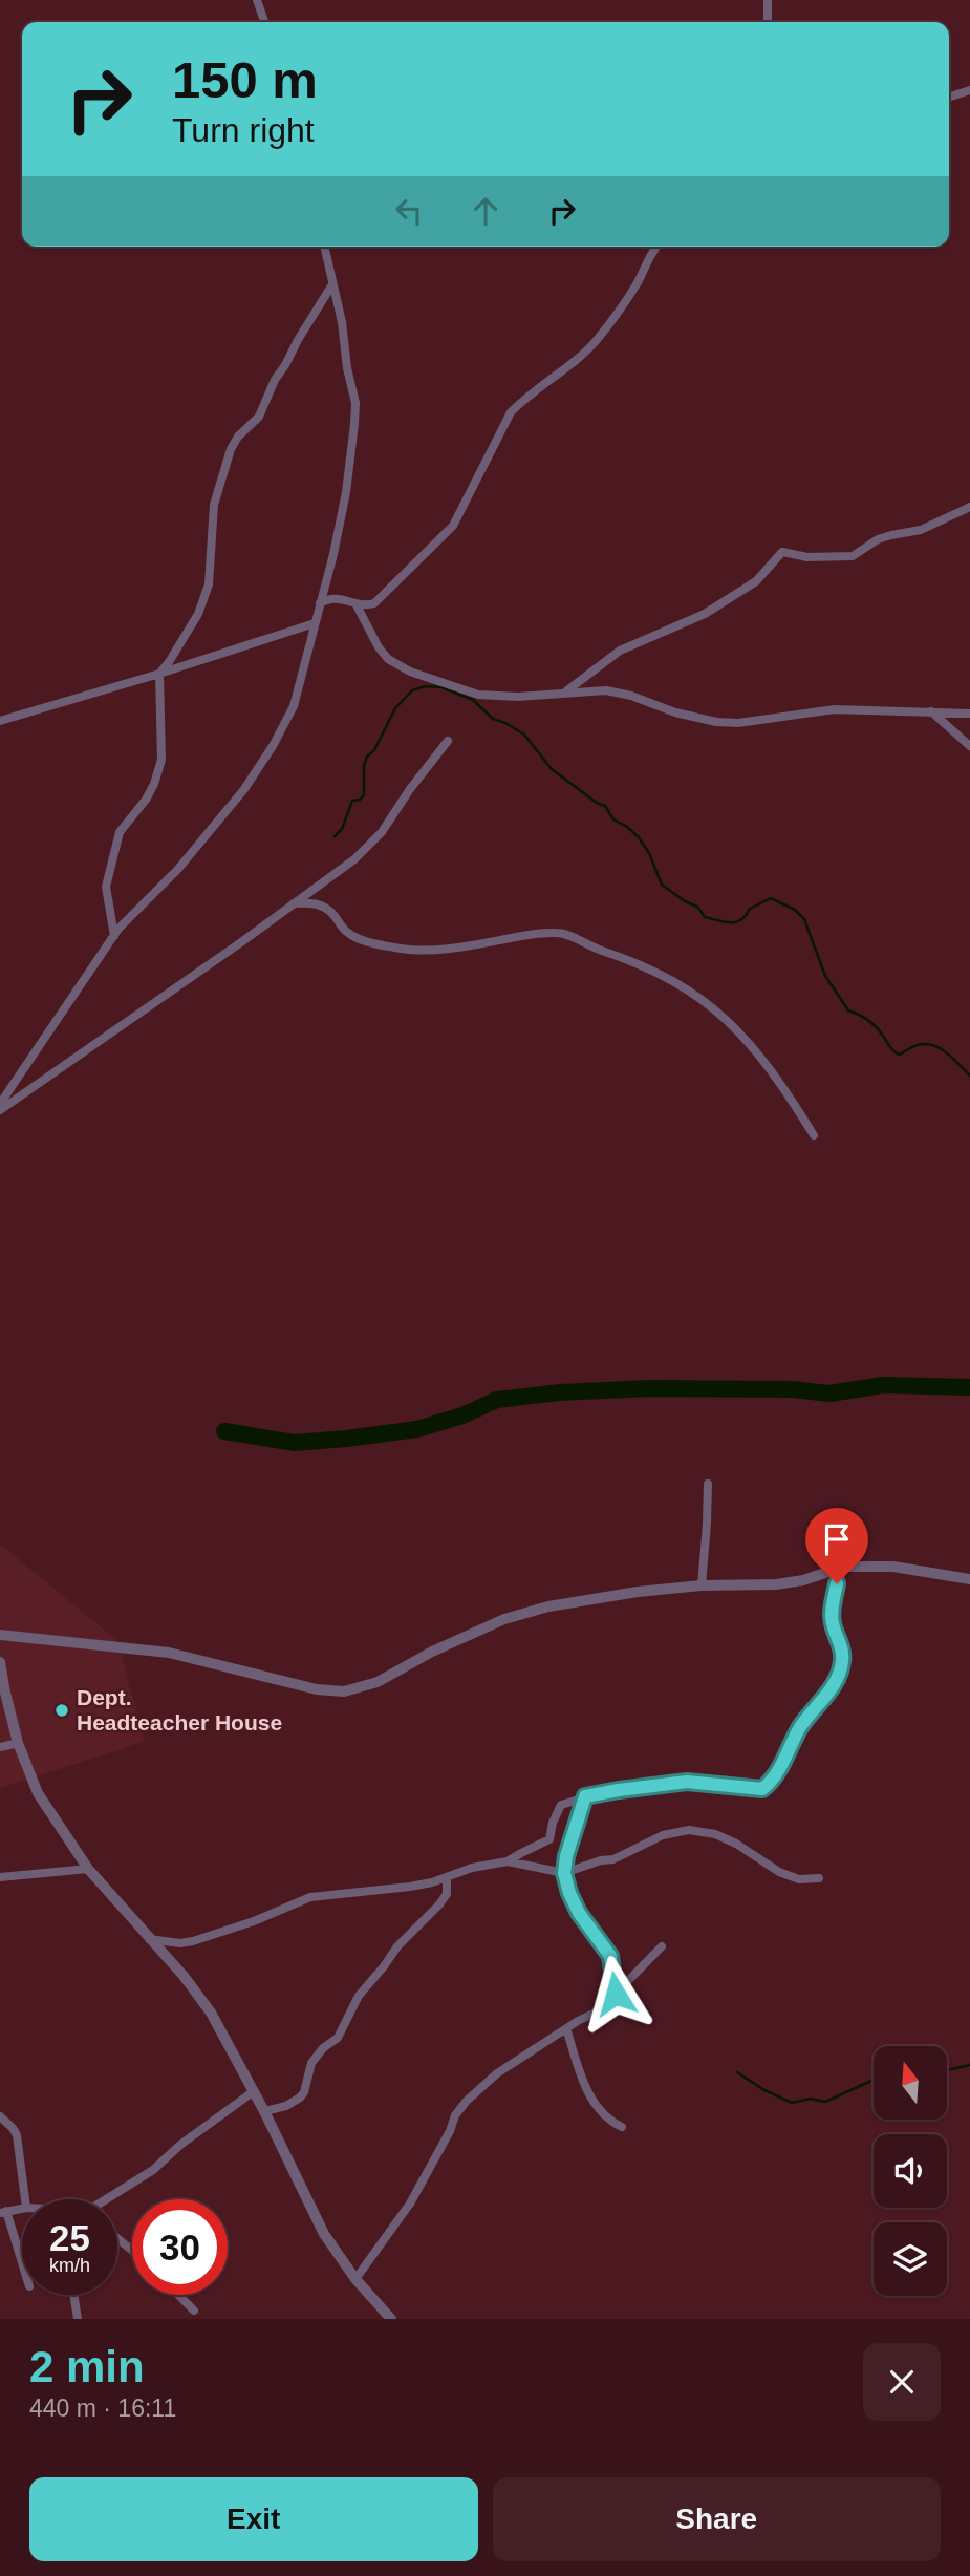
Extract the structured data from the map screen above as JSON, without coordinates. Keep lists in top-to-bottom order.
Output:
{
  "places": ["Dept. Headteacher House"],
  "north": "top",
  "page": {
    "turn": ["150 m", "Turn right"],
    "speed": "25 km/h",
    "limit": "30",
    "heading": ["2 min", "440 m · 16:11"],
    "buttons": ["Exit", "Share"]
  }
}
